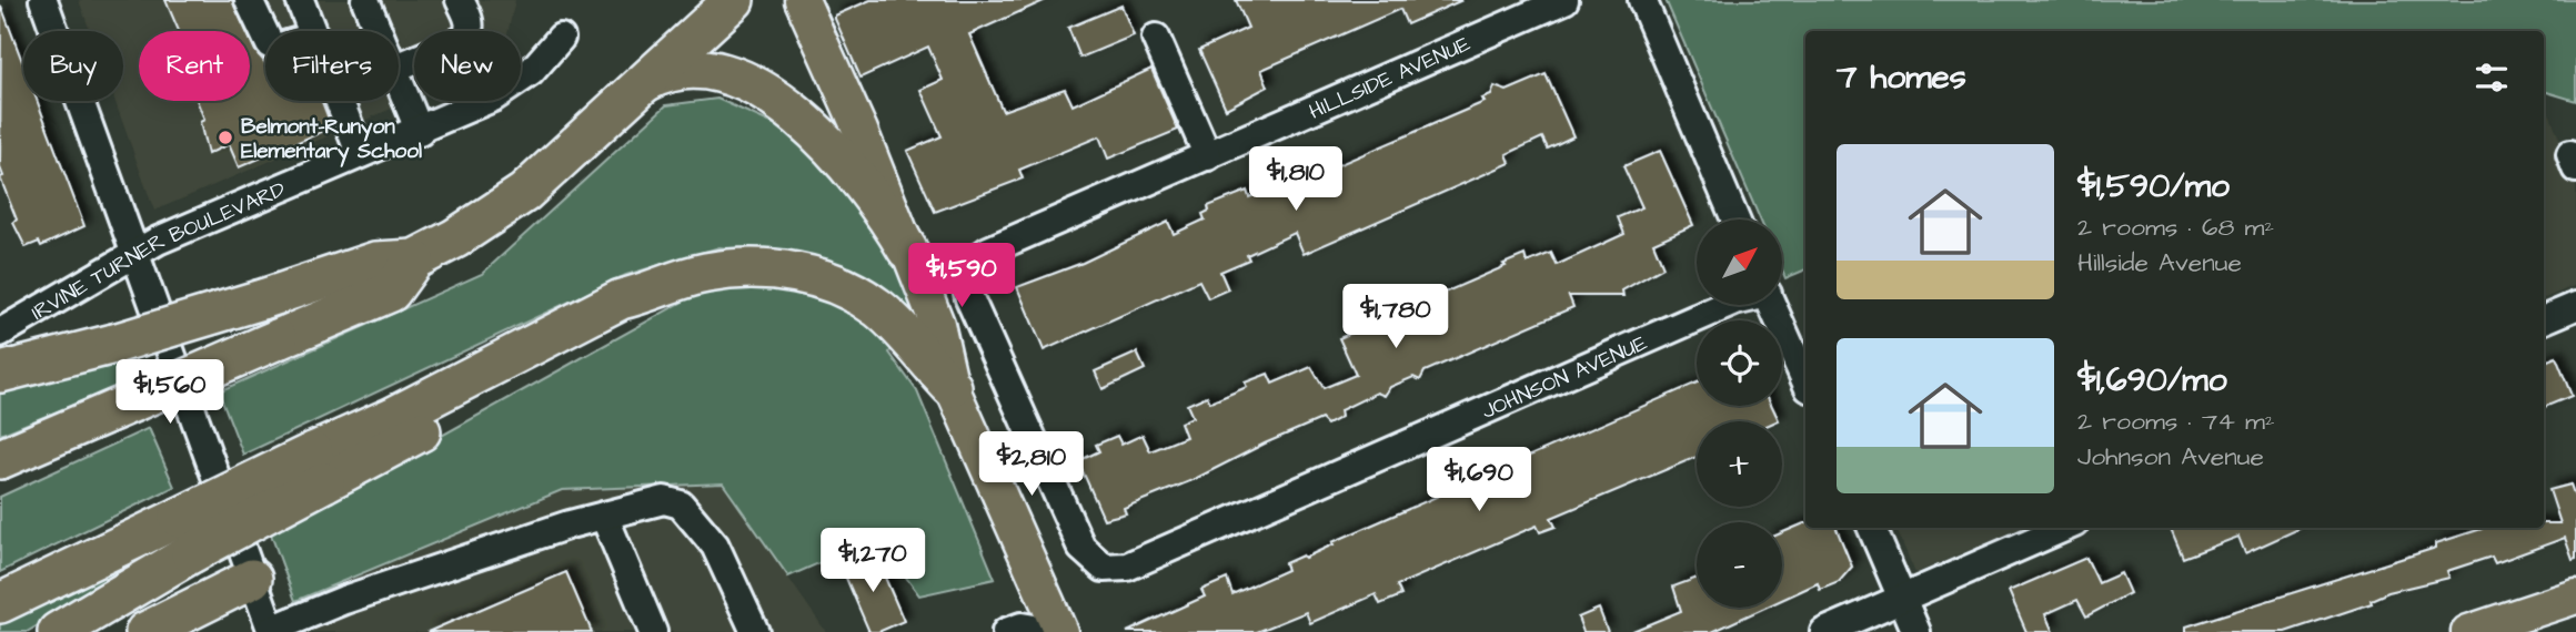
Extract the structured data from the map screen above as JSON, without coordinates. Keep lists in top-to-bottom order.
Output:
{
  "streets": {
    "street": ["HILLSIDE AVENUE", "IRVINE TURNER BOULEVARD", "JOHNSON AVENUE"]
  },
  "crossings": [
    ["HILLSIDE AVENUE", "JOHNSON AVENUE"]
  ],
  "places": ["Belmont-Runyon Elementary School"],
  "north": "top right",
  "page": {
    "chip": [
      "Buy",
      "Rent",
      "Filters",
      "New"
    ],
    "heading": "7 homes",
    "list": [
      {
        "name": "$1,590/mo",
        "note": "2 rooms · 68 m² · Hillside Avenue"
      },
      {
        "name": "$1,690/mo",
        "note": "2 rooms · 74 m² · Johnson Avenue"
      }
    ],
    "price": [
      "$1,810",
      "$1,590",
      "$1,780",
      "$1,560",
      "$2,810",
      "$1,690",
      "$1,270"
    ],
    "map_buttons": ["+", "−"]
  }
}
